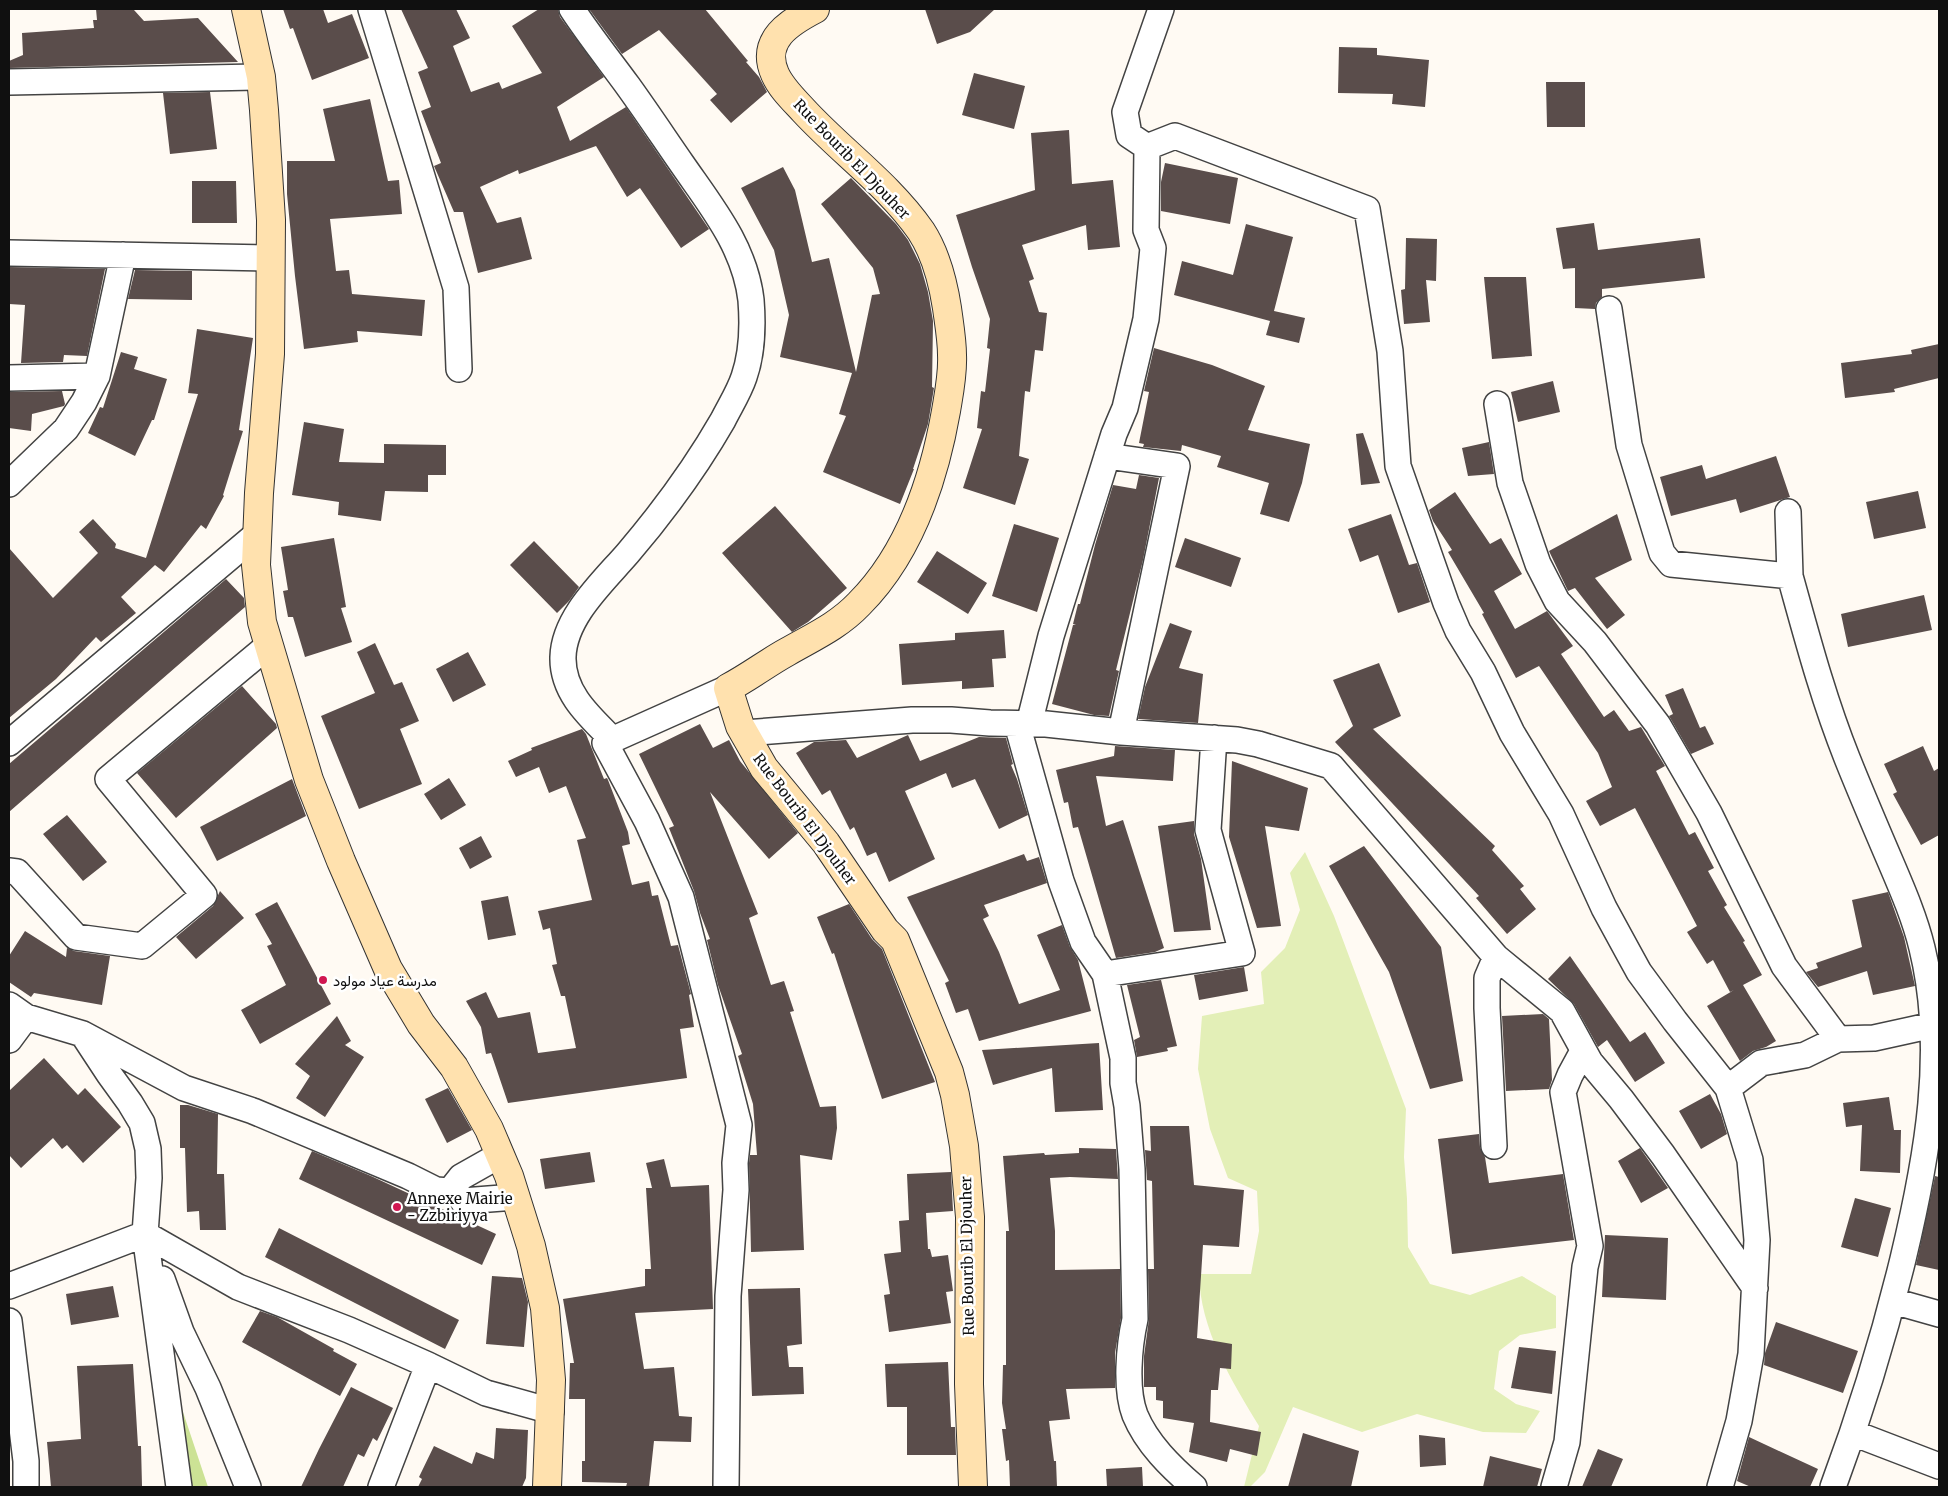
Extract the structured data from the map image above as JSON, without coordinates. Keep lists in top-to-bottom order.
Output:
{
  "streets": {
    "main road": ["Rue Bourib El Djouher"]
  },
  "places": ["مدرسة عياد مولود", "Annexe Mairie - Zzbiriyya"]
}
